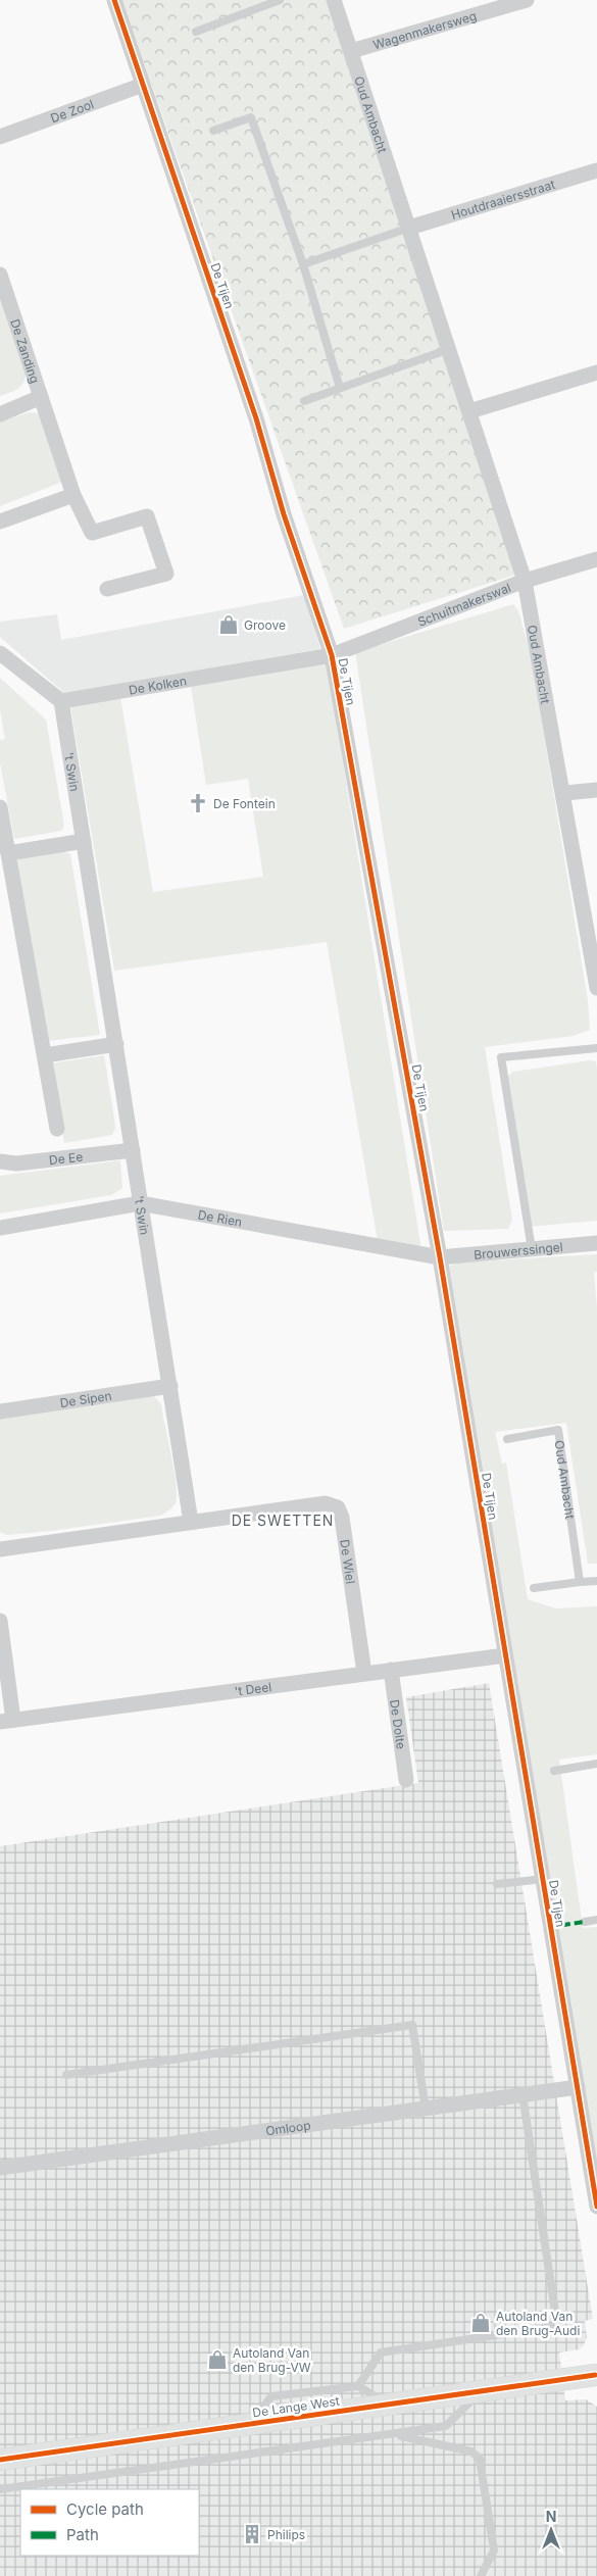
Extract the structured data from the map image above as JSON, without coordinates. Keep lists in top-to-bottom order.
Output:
{
  "streets": {
    "street": [
      "Wagenmakersweg",
      "De Zool",
      "Oud Ambacht",
      "Houtdraaiersstraat",
      "De Tijen",
      "De Zanding",
      "Schuitmakerswal",
      "De Kolken",
      "'t Swin",
      "De Ee",
      "De Rien",
      "Brouwerssingel",
      "De Sipen",
      "De Wiel",
      "'t Deel",
      "De Dolte",
      "Omloop",
      "De Lange West"
    ]
  },
  "crossings": [
    ["Wagenmakersweg", "Oud Ambacht"],
    ["De Zool", "De Tijen"],
    ["Oud Ambacht", "Houtdraaiersstraat"],
    ["Oud Ambacht", "Schuitmakerswal"],
    ["De Tijen", "Schuitmakerswal"],
    ["De Tijen", "De Kolken"],
    ["De Tijen", "De Rien"],
    ["De Tijen", "Brouwerssingel"],
    ["De Tijen", "'t Deel"],
    ["De Tijen", "Omloop"],
    ["Schuitmakerswal", "De Kolken"],
    ["De Kolken", "'t Swin"],
    ["'t Swin", "De Ee"],
    ["'t Swin", "De Rien"],
    ["'t Swin", "De Sipen"],
    ["De Rien", "Brouwerssingel"],
    ["De Wiel", "'t Deel"],
    ["'t Deel", "De Dolte"]
  ],
  "districts": ["DE SWETTEN"],
  "places": {
    "shop": ["Groove", "Autoland Van den Brug-Audi", "Autoland Van den Brug-VW"],
    "church": ["De Fontein"],
    "building": ["Philips"]
  },
  "legend": ["Cycle path", "Path"],
  "north": "top"
}
